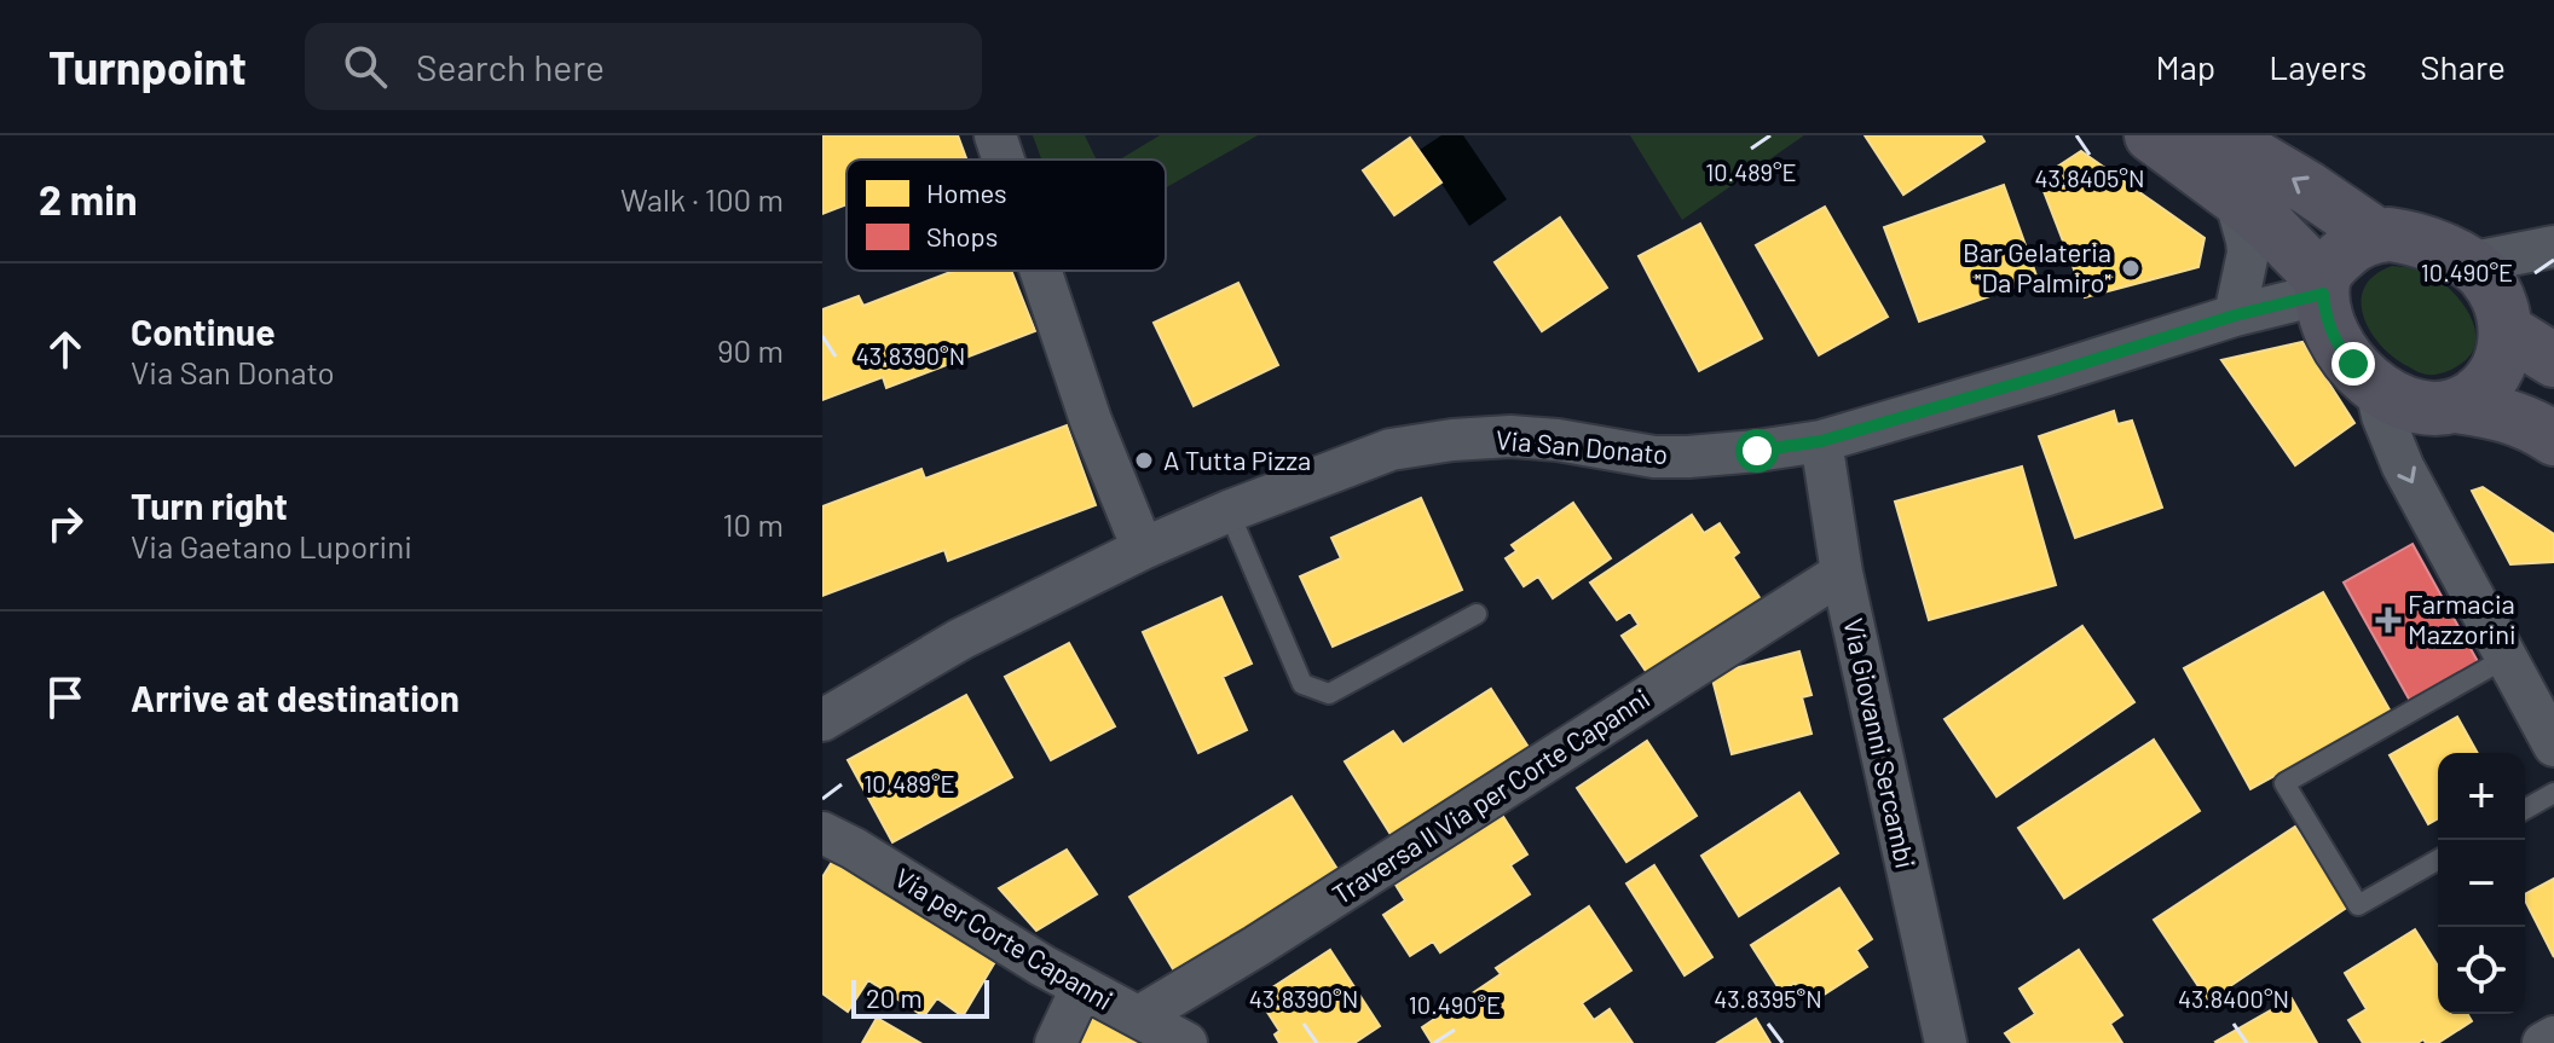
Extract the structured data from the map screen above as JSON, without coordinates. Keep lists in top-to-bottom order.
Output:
{
  "streets": {
    "street": [
      "Via San Donato",
      "Via Giovanni Sercambi",
      "Traversa II Via per Corte Capanni",
      "Via per Corte Capanni"
    ]
  },
  "crossings": [
    ["Via San Donato", "Via Giovanni Sercambi"],
    ["Via Giovanni Sercambi", "Traversa II Via per Corte Capanni"],
    ["Traversa II Via per Corte Capanni", "Via per Corte Capanni"]
  ],
  "places": {
    "other": ["Bar Gelateria \"Da Palmiro\"", "A Tutta Pizza"],
    "health": ["Farmacia Mazzorini"]
  },
  "legend": ["Homes", "Shops"],
  "scale_bar": "20 m",
  "page": {
    "header": "Turnpoint",
    "search": "Search here",
    "nav": ["Map", "Layers", "Share"],
    "heading": ["2 min", "Walk · 100 m"],
    "list": [
      ["Continue", "Via San Donato", "90 m"],
      ["Turn right", "Via Gaetano Luporini", "10 m"],
      "Arrive at destination"
    ],
    "map_buttons": ["+", "−"],
    "scale": "20 m"
  },
  "coordinates": [
    "10.489°E",
    "43.8405°N",
    "10.490°E",
    "43.8390°N",
    "43.8395°N",
    "43.8400°N"
  ]
}
